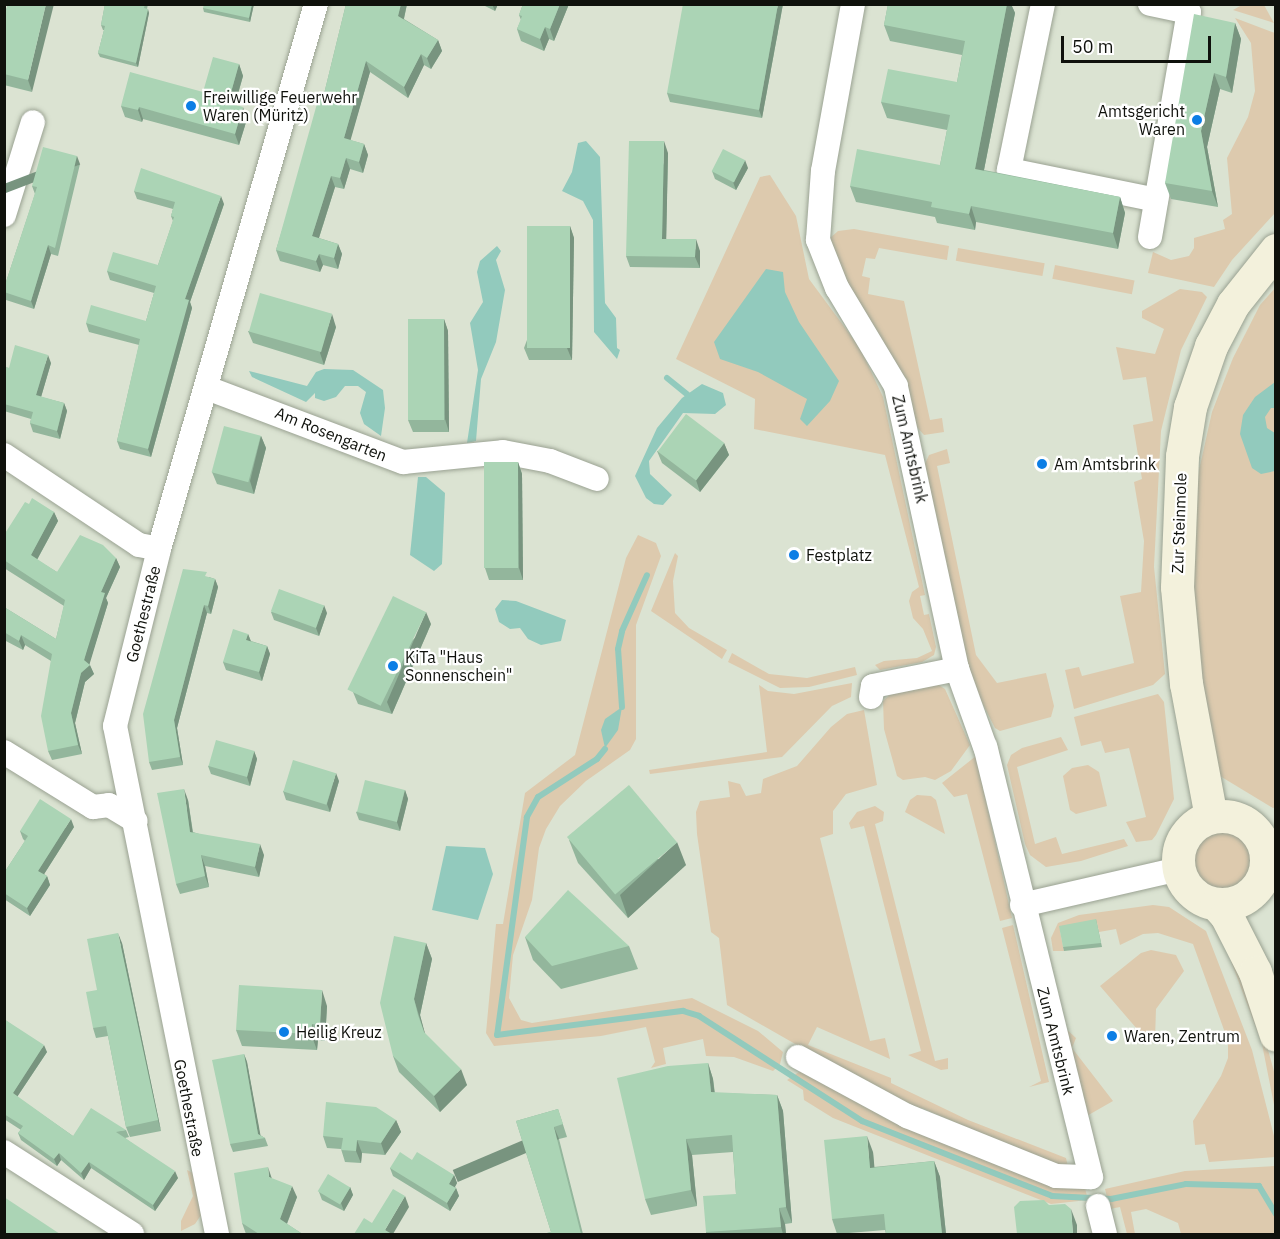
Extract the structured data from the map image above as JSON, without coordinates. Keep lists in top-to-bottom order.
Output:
{
  "streets": {
    "street": [
      "Am Rosengarten",
      "Zum Amtsbrink",
      "Zur Steinmole",
      "Goethestraße"
    ]
  },
  "crossings": [
    ["Am Rosengarten", "Goethestraße"]
  ],
  "places": [
    "Freiwillige Feuerwehr Waren (Müritz)",
    "Amtsgericht Waren",
    "Am Amtsbrink",
    "Festplatz",
    "KiTa \"Haus Sonnenschein\"",
    "Heilig Kreuz",
    "Waren, Zentrum"
  ],
  "scale_bar": "50 m"
}
